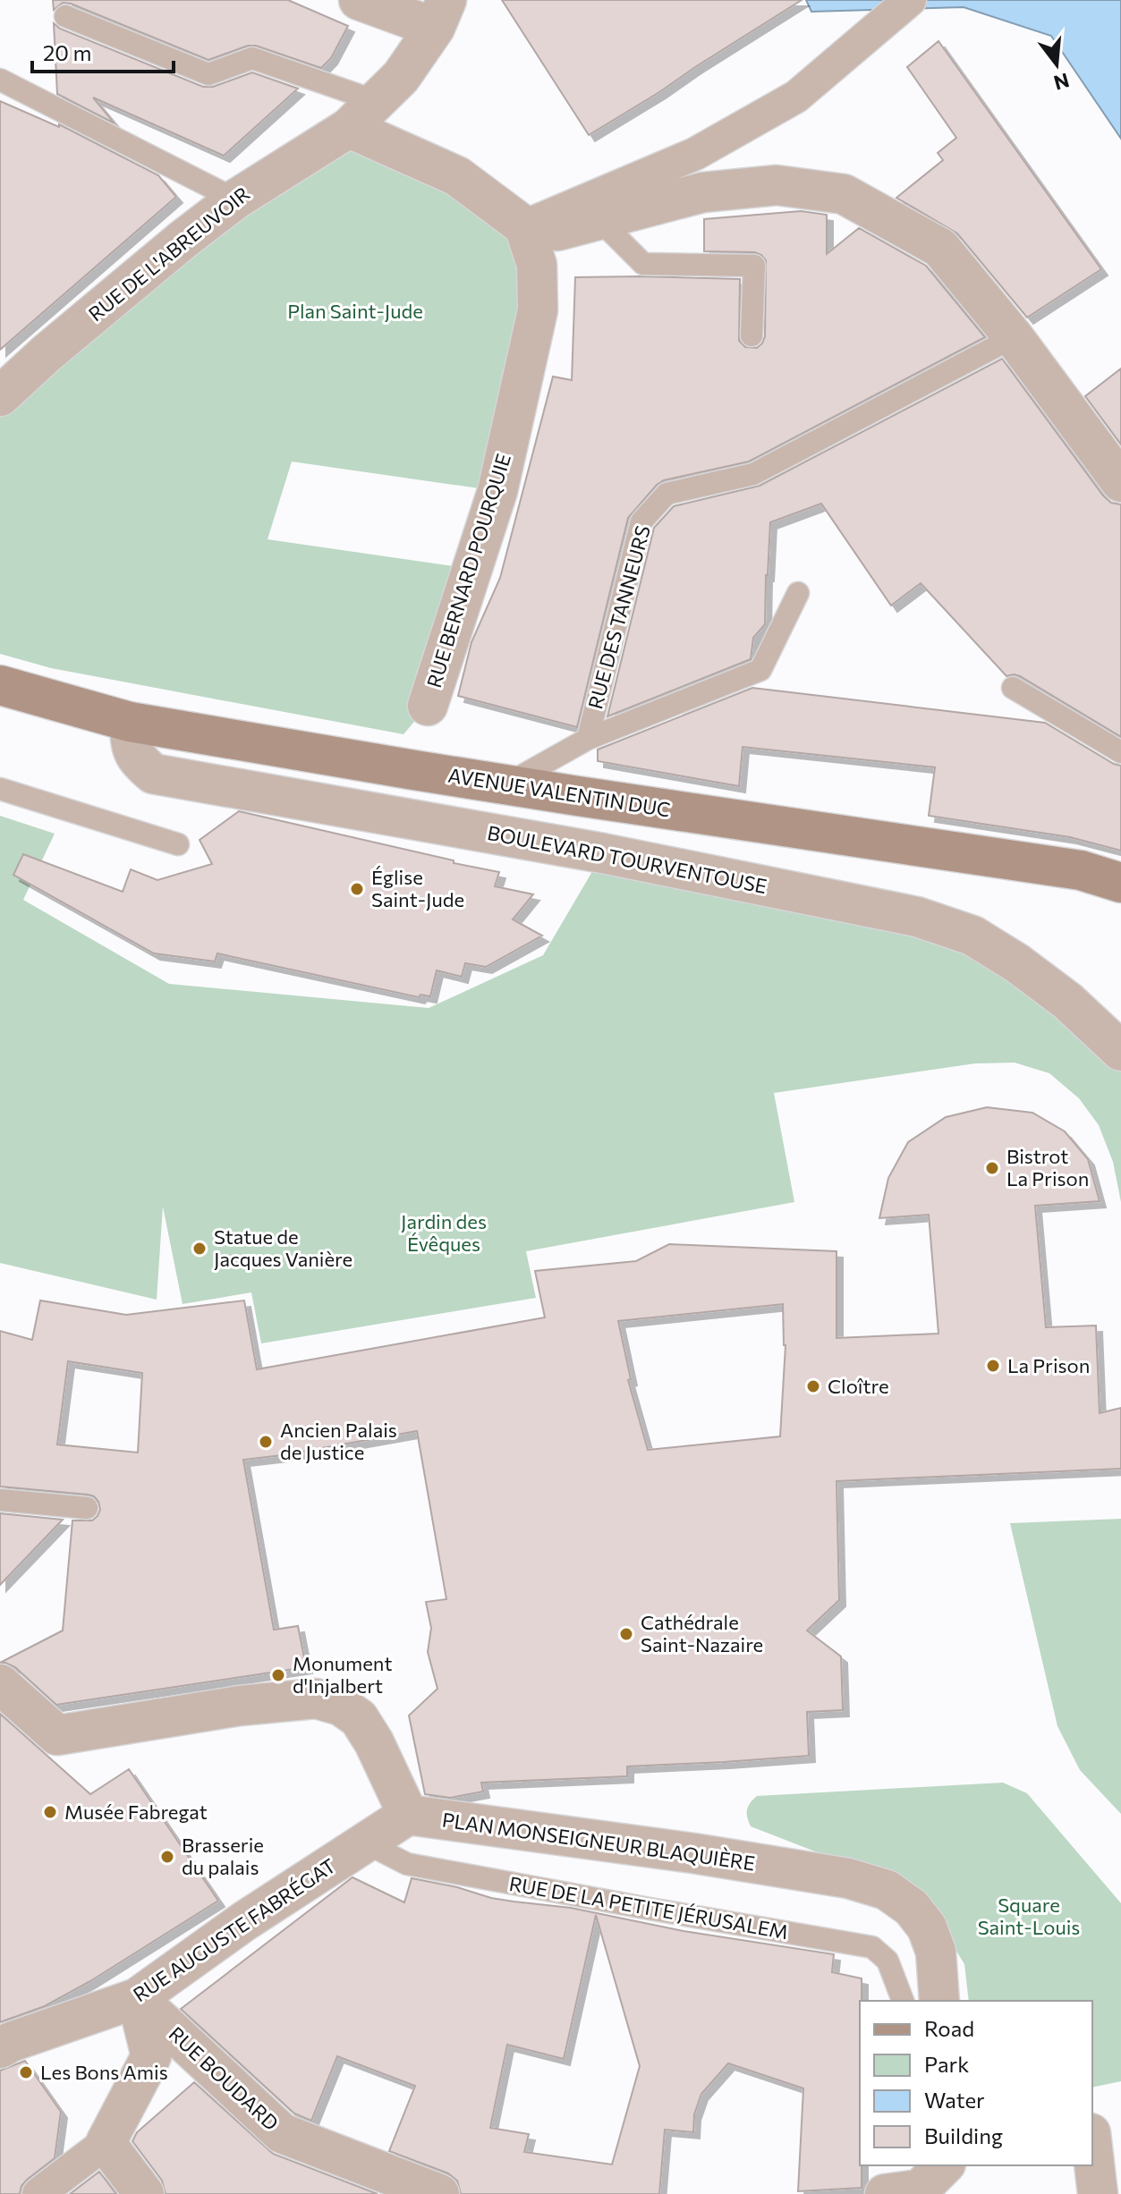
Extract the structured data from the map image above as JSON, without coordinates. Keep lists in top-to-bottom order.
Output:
{
  "streets": {
    "main road": ["AVENUE VALENTIN DUC"],
    "street": [
      "RUE DE L'ABREUVOIR",
      "RUE BERNARD POURQUIE",
      "BOULEVARD TOURVENTOUSE",
      "PLAN MONSEIGNEUR BLAQUIÈRE",
      "RUE AUGUSTE FABRÉGAT",
      "RUE BOUDARD"
    ],
    "lane": ["RUE DES TANNEURS", "RUE DE LA PETITE JÉRUSALEM"]
  },
  "crossings": [
    ["AVENUE VALENTIN DUC", "BOULEVARD TOURVENTOUSE"],
    ["PLAN MONSEIGNEUR BLAQUIÈRE", "RUE AUGUSTE FABRÉGAT"],
    ["RUE DE LA PETITE JÉRUSALEM", "RUE AUGUSTE FABRÉGAT"],
    ["RUE AUGUSTE FABRÉGAT", "RUE BOUDARD"]
  ],
  "parks": ["Plan Saint-Jude", "Jardin des Évêques", "Square Saint-Louis"],
  "places": [
    "Église Saint-Jude",
    "Bistrot La Prison",
    "Statue de Jacques Vanière",
    "La Prison",
    "Cloître",
    "Ancien Palais de Justice",
    "Cathédrale Saint-Nazaire",
    "Monument d'Injalbert",
    "Musée Fabregat",
    "Brasserie du palais",
    "Les Bons Amis"
  ],
  "legend": [
    "Road",
    "Park",
    "Water",
    "Building"
  ],
  "scale_bar": "20 m",
  "north": "bottom"
}
